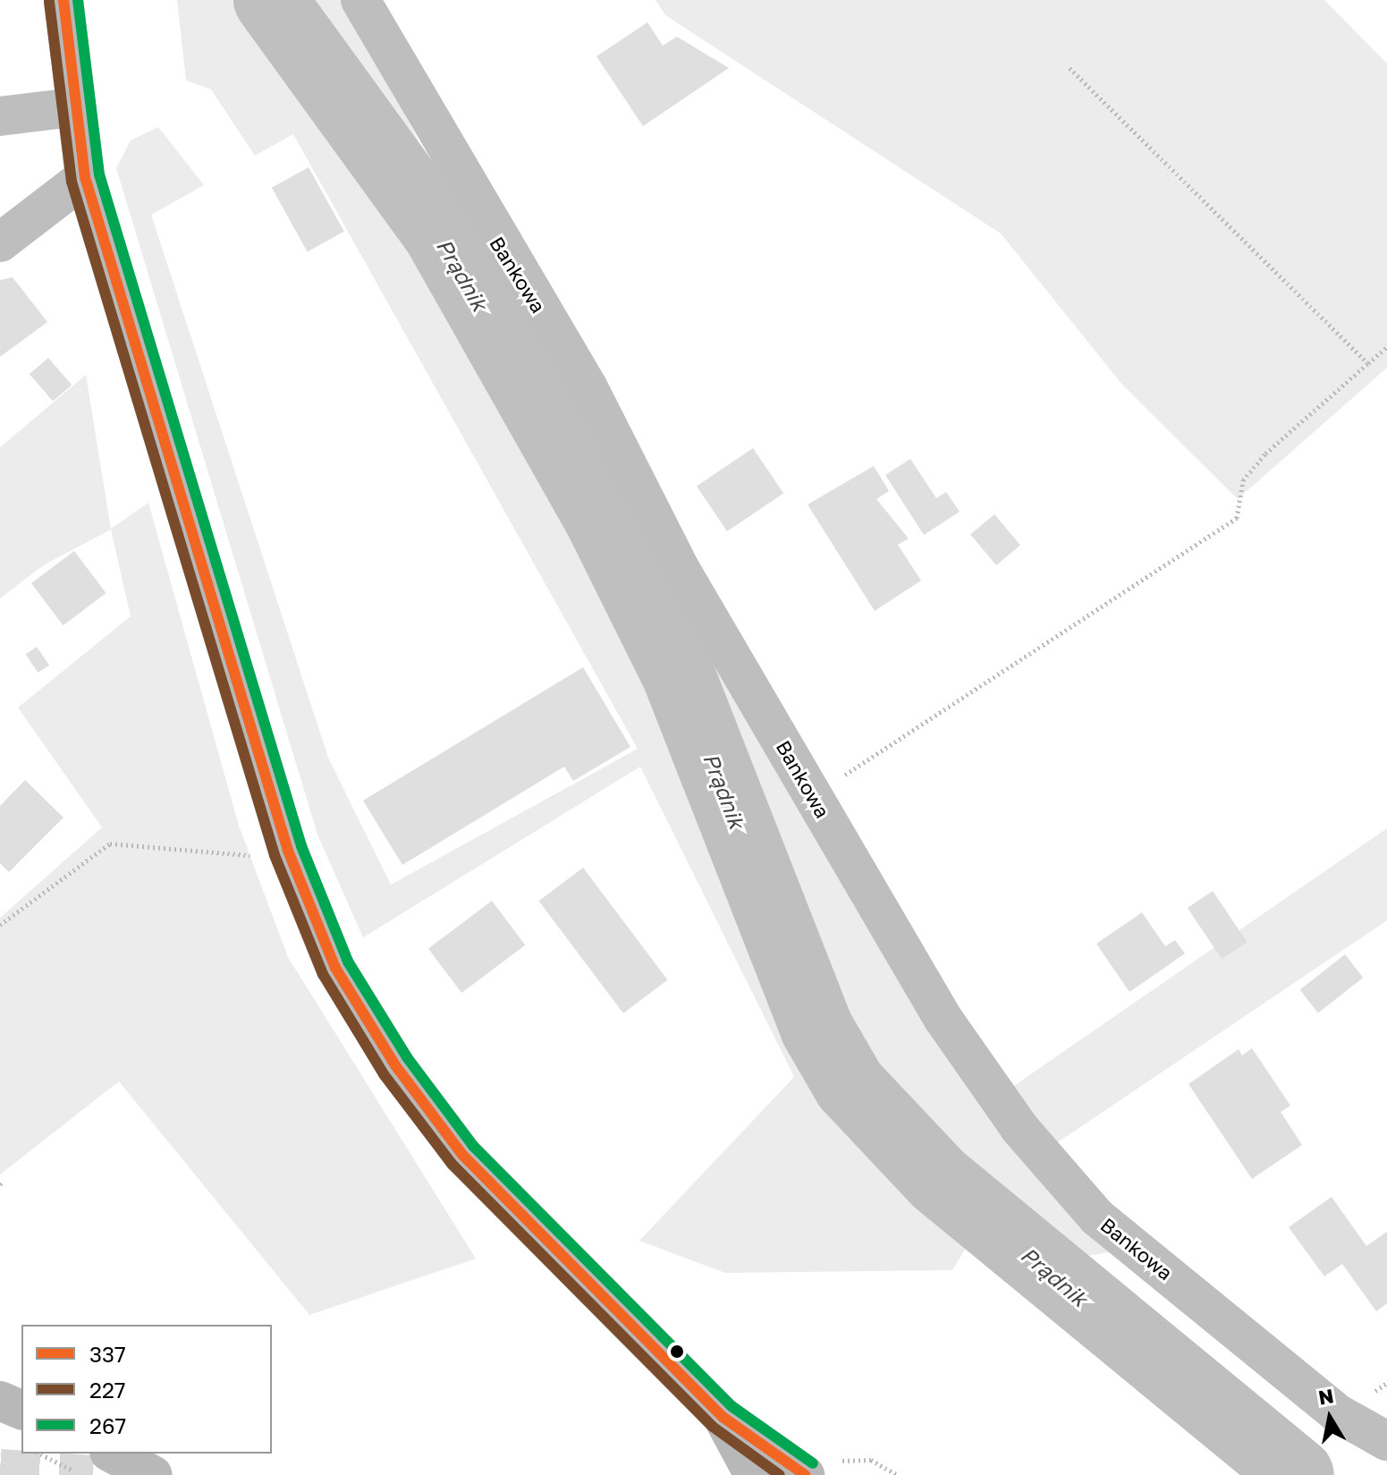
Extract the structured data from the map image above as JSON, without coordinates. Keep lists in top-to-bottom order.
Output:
{
  "streets": {
    "street": ["Bankowa"]
  },
  "water": ["Prądnik"],
  "lines": ["transit line 337", "transit line 267", "transit line 227"],
  "legend": ["337", "227", "267"],
  "north": "top"
}
